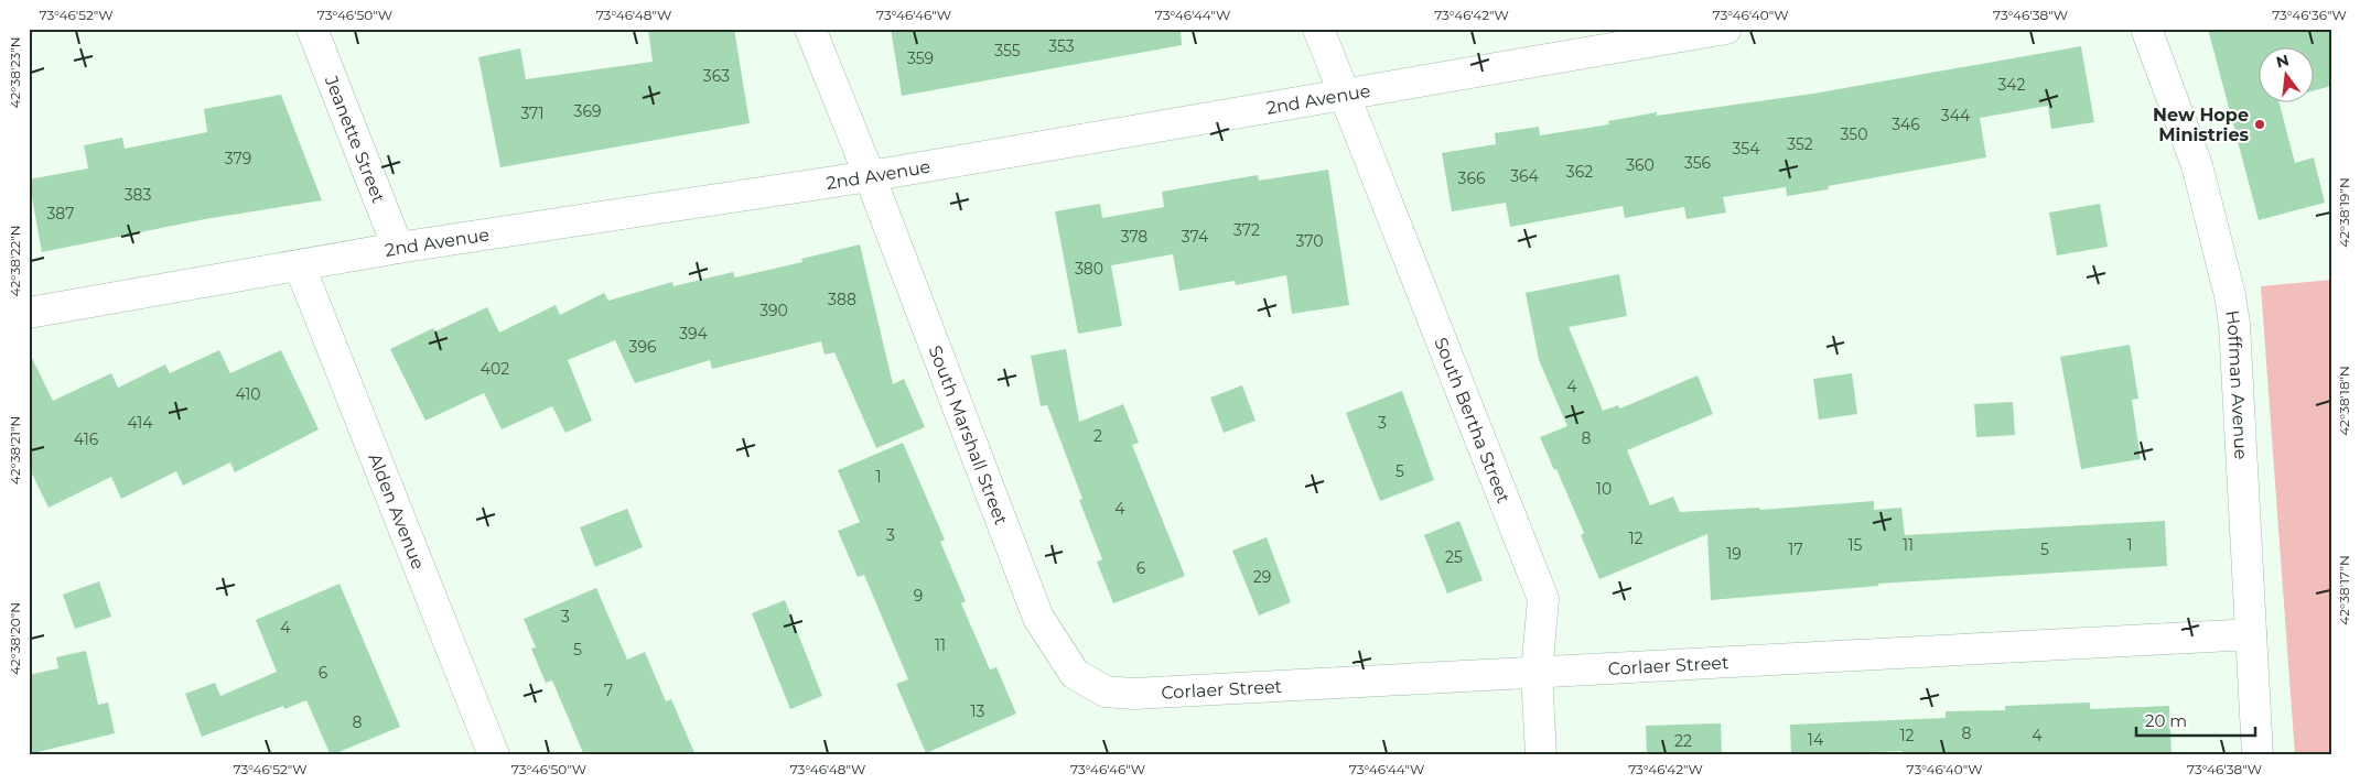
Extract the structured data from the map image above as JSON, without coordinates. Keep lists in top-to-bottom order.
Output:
{
  "streets": {
    "street": [
      "2nd Avenue",
      "Jeanette Street",
      "Hoffman Avenue",
      "South Bertha Street",
      "South Marshall Street",
      "Alden Avenue",
      "Corlaer Street"
    ]
  },
  "crossings": [
    ["2nd Avenue", "Jeanette Street"],
    ["2nd Avenue", "South Bertha Street"],
    ["2nd Avenue", "South Marshall Street"],
    ["2nd Avenue", "Alden Avenue"],
    ["Hoffman Avenue", "Corlaer Street"],
    ["South Bertha Street", "Corlaer Street"],
    ["South Marshall Street", "Corlaer Street"]
  ],
  "places": ["New Hope Ministries"],
  "house_numbers": [
    "353",
    "355",
    "359",
    "363",
    "342",
    "369",
    "371",
    "344",
    "346",
    "350",
    "352",
    "354",
    "379",
    "356",
    "360",
    "362",
    "364",
    "366",
    "383",
    "387",
    "372",
    "378",
    "374",
    "370",
    "380",
    "388",
    "390",
    "394",
    "396",
    "402",
    "4",
    "410",
    "414",
    "3",
    "2",
    "8",
    "416",
    "5",
    "1",
    "10",
    "4",
    "3",
    "12",
    "15",
    "11",
    "1",
    "17",
    "5",
    "19",
    "25",
    "6",
    "29",
    "9",
    "3",
    "4",
    "11",
    "5",
    "6",
    "7",
    "13",
    "8",
    "8",
    "12",
    "4",
    "14",
    "22"
  ],
  "scale_bar": "20 m",
  "north": "top",
  "coordinates": [
    "73°46'52\"W",
    "73°46'50\"W",
    "73°46'48\"W",
    "73°46'46\"W",
    "73°46'44\"W",
    "73°46'42\"W",
    "73°46'40\"W",
    "73°46'38\"W",
    "73°46'36\"W",
    "42°38'23\"N",
    "42°38'19\"N",
    "42°38'22\"N",
    "42°38'18\"N",
    "42°38'21\"N",
    "42°38'17\"N",
    "42°38'20\"N"
  ]
}
